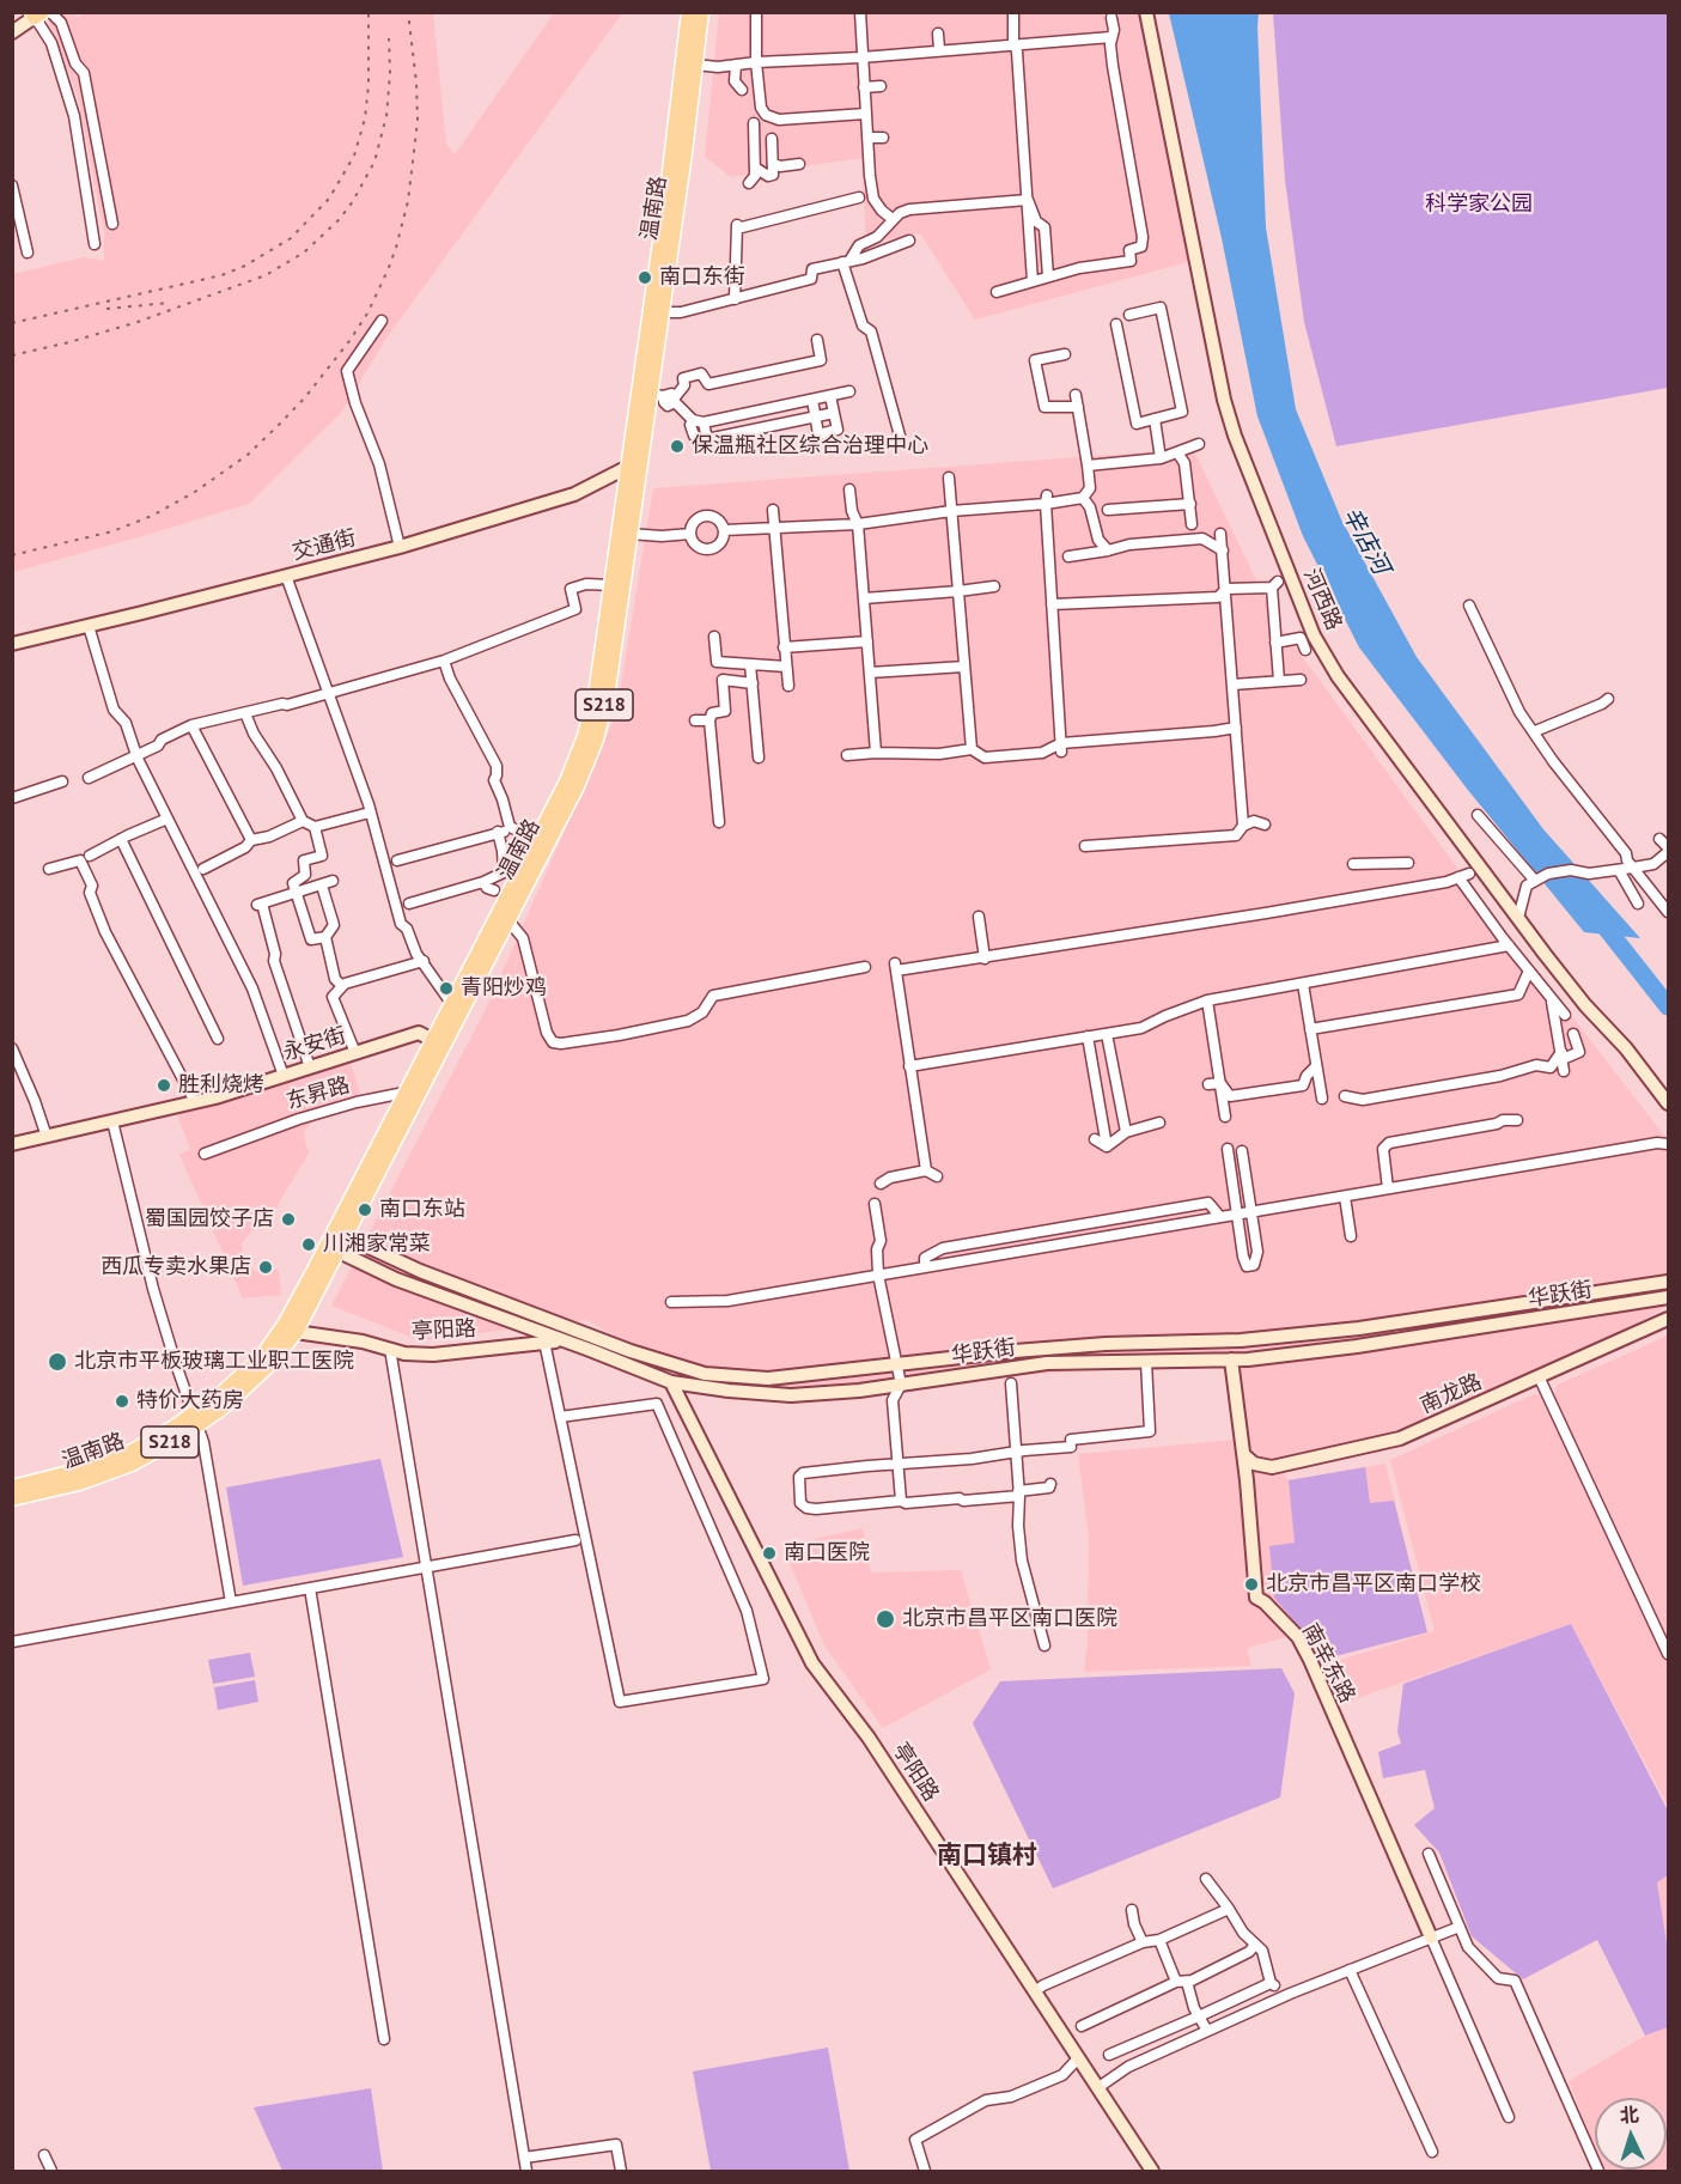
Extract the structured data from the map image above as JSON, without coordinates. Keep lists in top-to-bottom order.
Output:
{
  "streets": {
    "main road": ["温南路", "S218"],
    "street": [
      "交通街",
      "河西路",
      "永安街",
      "东昇路",
      "华跃街",
      "亭阳路",
      "南龙路",
      "南辛东路"
    ]
  },
  "crossings": [
    ["温南路", "交通街"],
    ["温南路", "永安街"],
    ["温南路", "东昇路"],
    ["温南路", "华跃街"],
    ["温南路", "亭阳路"],
    ["华跃街", "亭阳路"],
    ["华跃街", "南辛东路"],
    ["南龙路", "南辛东路"]
  ],
  "districts": ["南口镇村"],
  "water": ["辛店河"],
  "parks": ["科学家公园"],
  "places": [
    "南口东街",
    "保温瓶社区综合治理中心",
    "青阳炒鸡",
    "胜利烧烤",
    "南口东站",
    "蜀国园饺子店",
    "川湘家常菜",
    "西瓜专卖水果店",
    "北京市平板玻璃工业职工医院",
    "特价大药房",
    "南口医院",
    "北京市昌平区南口学校",
    "北京市昌平区南口医院"
  ],
  "north": "top"
}
